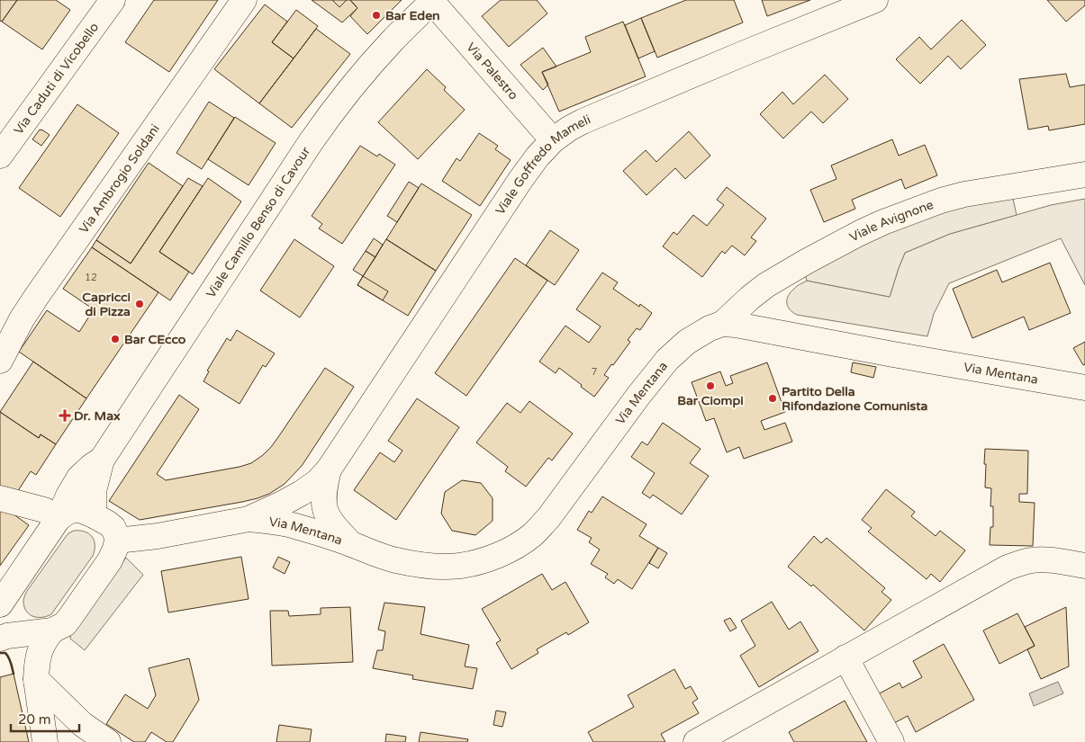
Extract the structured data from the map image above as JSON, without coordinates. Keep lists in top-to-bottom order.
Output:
{
  "streets": {
    "street": [
      "Via Palestro",
      "Via Caduti di Vicobello",
      "Viale Goffredo Mameli",
      "Via Ambrogio Soldani",
      "Viale Avignone",
      "Viale Camillo Benso di Cavour",
      "Via Mentana"
    ]
  },
  "crossings": [
    ["Via Palestro", "Viale Goffredo Mameli"],
    ["Via Palestro", "Viale Camillo Benso di Cavour"],
    ["Viale Goffredo Mameli", "Via Mentana"],
    ["Viale Avignone", "Via Mentana"]
  ],
  "places": {
    "other": [
      "Bar Eden",
      "Capricci di Pizza",
      "Bar CEcco",
      "Bar Ciompi",
      "Partito Della Rifondazione Comunista"
    ],
    "health": ["Dr. Max"]
  },
  "house_numbers": ["12", "7"],
  "scale_bar": "20 m"
}
